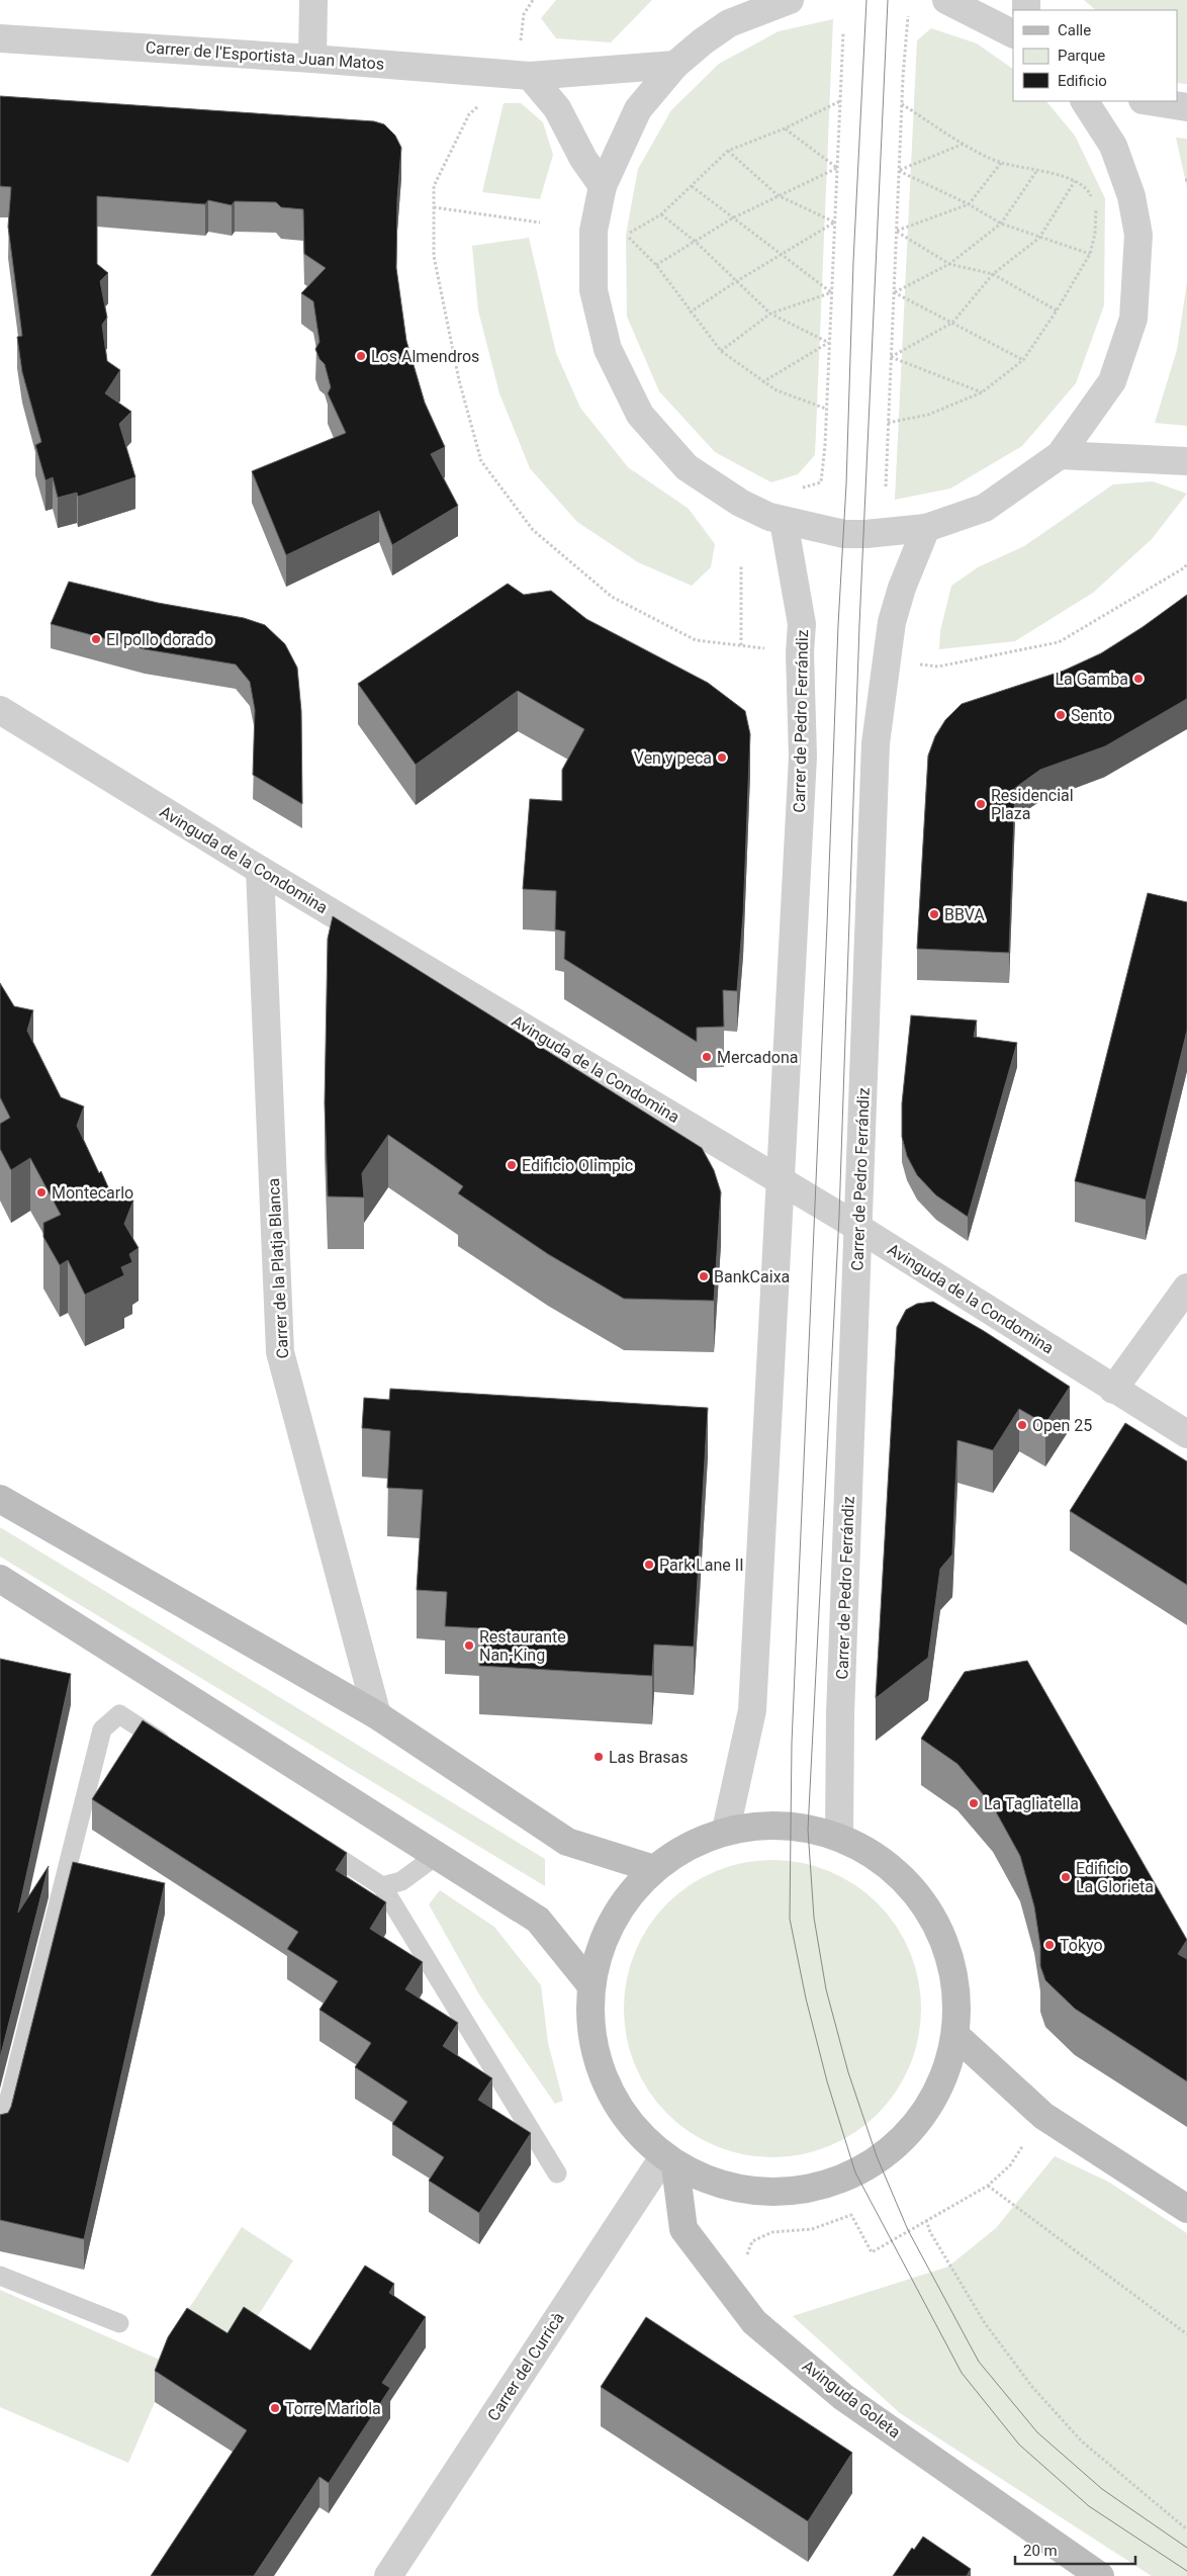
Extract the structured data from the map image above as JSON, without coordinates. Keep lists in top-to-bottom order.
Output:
{
  "streets": {
    "main road": ["Avinguda Goleta"],
    "street": [
      "Carrer de l'Esportista Juan Matos",
      "Carrer de Pedro Ferrándiz",
      "Avinguda de la Condomina",
      "Carrer de la Platja Blanca",
      "Carrer del Curricà"
    ]
  },
  "crossings": [
    ["Carrer de Pedro Ferrándiz", "Avinguda de la Condomina"],
    ["Avinguda de la Condomina", "Carrer de la Platja Blanca"],
    ["Carrer del Curricà", "Avinguda Goleta"]
  ],
  "places": [
    "Los Almendros",
    "El pollo dorado",
    "La Gamba",
    "Sento",
    "Ven y peca",
    "Residencial Plaza",
    "BBVA",
    "Mercadona",
    "Edificio Olimpic",
    "Montecarlo",
    "BankCaixa",
    "Open 25",
    "Park Lane II",
    "Restaurante Nan-King",
    "Las Brasas",
    "La Tagliatella",
    "Edificio La Glorieta",
    "Tokyo",
    "Torre Mariola"
  ],
  "legend": ["Calle", "Parque", "Edificio"],
  "scale_bar": "20 m"
}
